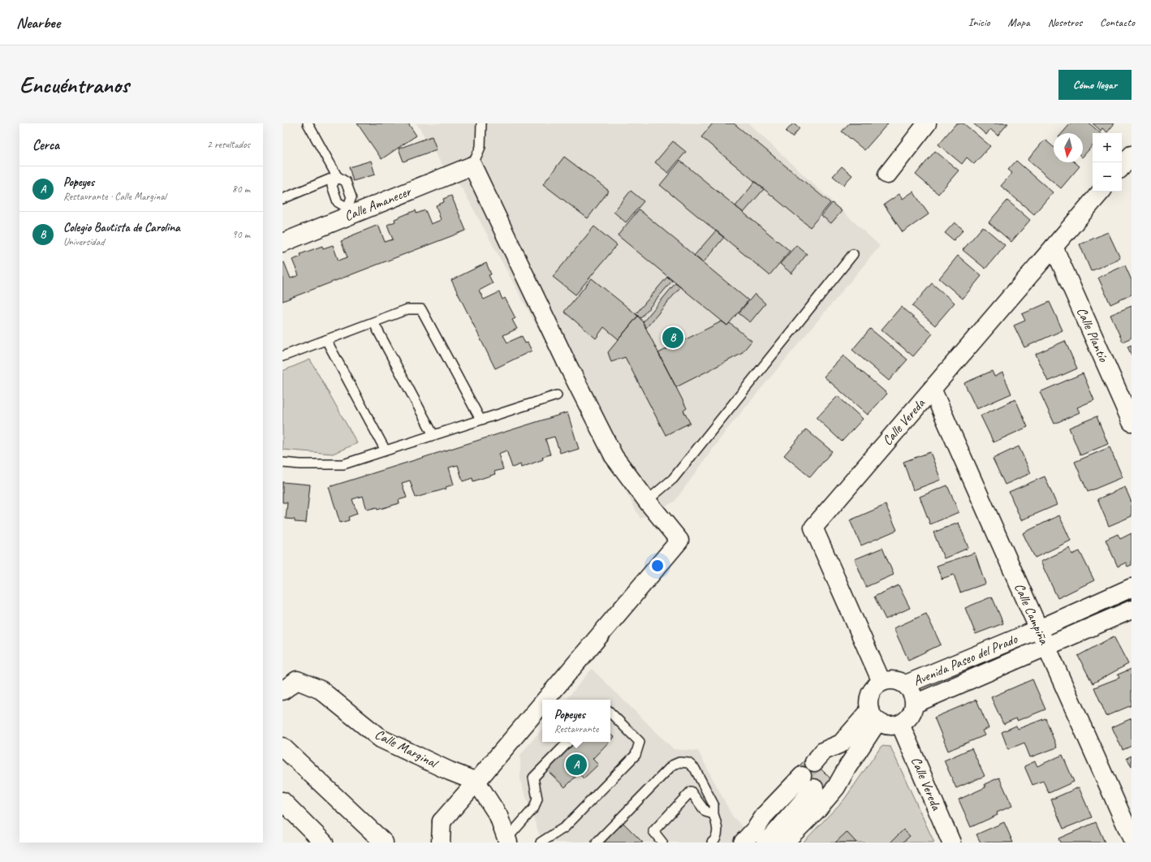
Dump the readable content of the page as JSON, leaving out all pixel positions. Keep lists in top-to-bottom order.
{
  "streets": {
    "street": [
      "Calle Amanecer",
      "Calle Plantío",
      "Calle Vereda",
      "Calle Campiña",
      "Avenida Paseo del Prado",
      "Calle Marginal"
    ]
  },
  "crossings": [
    ["Calle Plantío", "Calle Vereda"],
    ["Calle Vereda", "Calle Campiña"],
    ["Calle Vereda", "Avenida Paseo del Prado"],
    ["Calle Campiña", "Avenida Paseo del Prado"]
  ],
  "north": "bottom",
  "page": {
    "header": "Nearbee",
    "nav": [
      "Inicio",
      "Mapa",
      "Nosotros",
      "Contacto"
    ],
    "buttons": "Cómo llegar",
    "title": "Encuéntranos",
    "heading": ["Cerca", "2 resultados"],
    "map_buttons": ["+", "−"],
    "list": [
      {
        "mark": "A",
        "name": "Popeyes",
        "note": "Restaurante · Calle Marginal",
        "value": "80 m"
      },
      {
        "mark": "B",
        "name": "Colegio Bautista de Carolina",
        "note": "Universidad",
        "value": "90 m"
      }
    ],
    "pins": ["B", "A"],
    "popup": ["Popeyes", "Restaurante"]
  }
}
